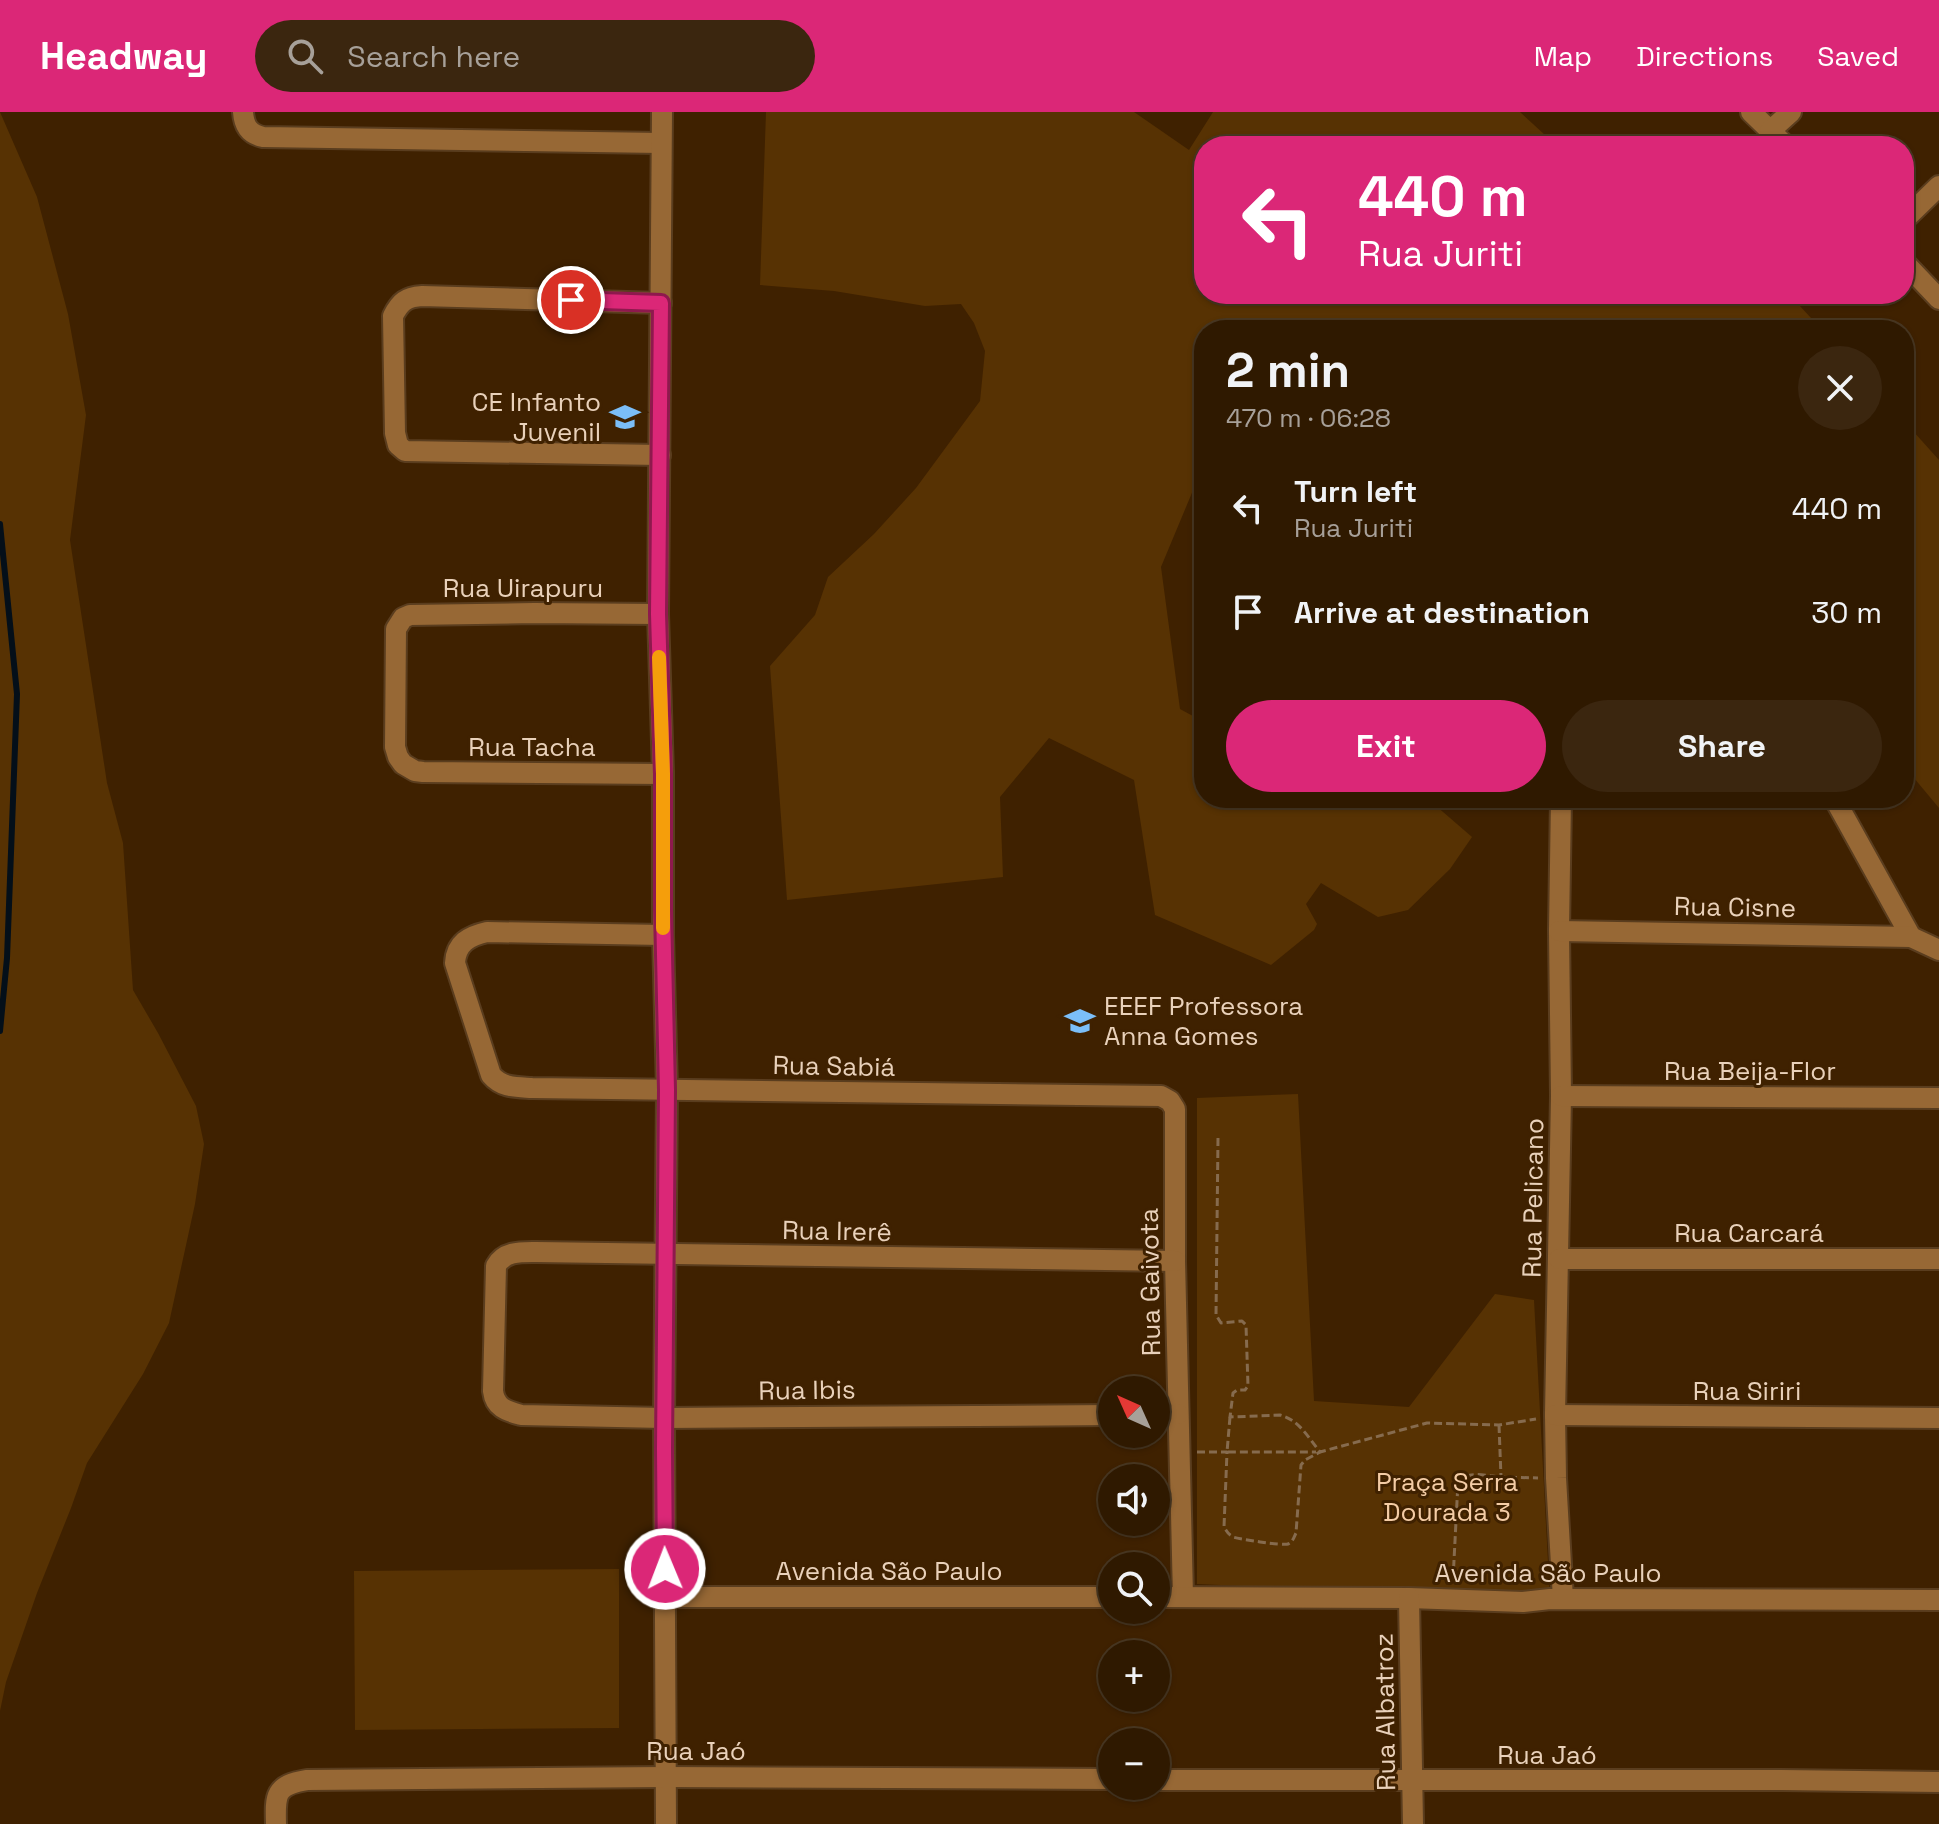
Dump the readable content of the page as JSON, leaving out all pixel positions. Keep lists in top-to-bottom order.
{
  "streets": {
    "street": [
      "Rua Uirapuru",
      "Rua Tacha",
      "Rua Cisne",
      "Rua Sabiá",
      "Rua Beija-Flor",
      "Rua Pelicano",
      "Rua Irerê",
      "Rua Carcará",
      "Rua Gaivota",
      "Rua Ibis",
      "Rua Siriri",
      "Avenida São Paulo",
      "Rua Albatroz",
      "Rua Jaó"
    ]
  },
  "crossings": [
    ["Rua Uirapuru", "Rua Tacha"],
    ["Rua Cisne", "Rua Pelicano"],
    ["Rua Sabiá", "Rua Gaivota"],
    ["Rua Beija-Flor", "Rua Pelicano"],
    ["Rua Pelicano", "Rua Carcará"],
    ["Rua Pelicano", "Rua Siriri"],
    ["Rua Pelicano", "Avenida São Paulo"],
    ["Rua Irerê", "Rua Gaivota"],
    ["Rua Irerê", "Rua Ibis"],
    ["Rua Gaivota", "Avenida São Paulo"],
    ["Avenida São Paulo", "Rua Albatroz"],
    ["Rua Albatroz", "Rua Jaó"]
  ],
  "parks": ["Praça Serra Dourada 3"],
  "places": {
    "school or university": ["CE Infanto Juvenil", "EEEF Professora Anna Gomes"]
  },
  "north": "top left",
  "page": {
    "header": "Headway",
    "search": "Search here",
    "nav": ["Map", "Directions", "Saved"],
    "turn": ["440 m", "Rua Juriti"],
    "heading": ["2 min", "470 m · 06:28"],
    "list": [
      {
        "name": "Turn left",
        "note": "Rua Juriti",
        "value": "440 m"
      },
      {
        "name": "Arrive at destination",
        "value": "30 m"
      }
    ],
    "buttons": ["Exit", "Share"],
    "map_buttons": ["+", "−"]
  }
}
